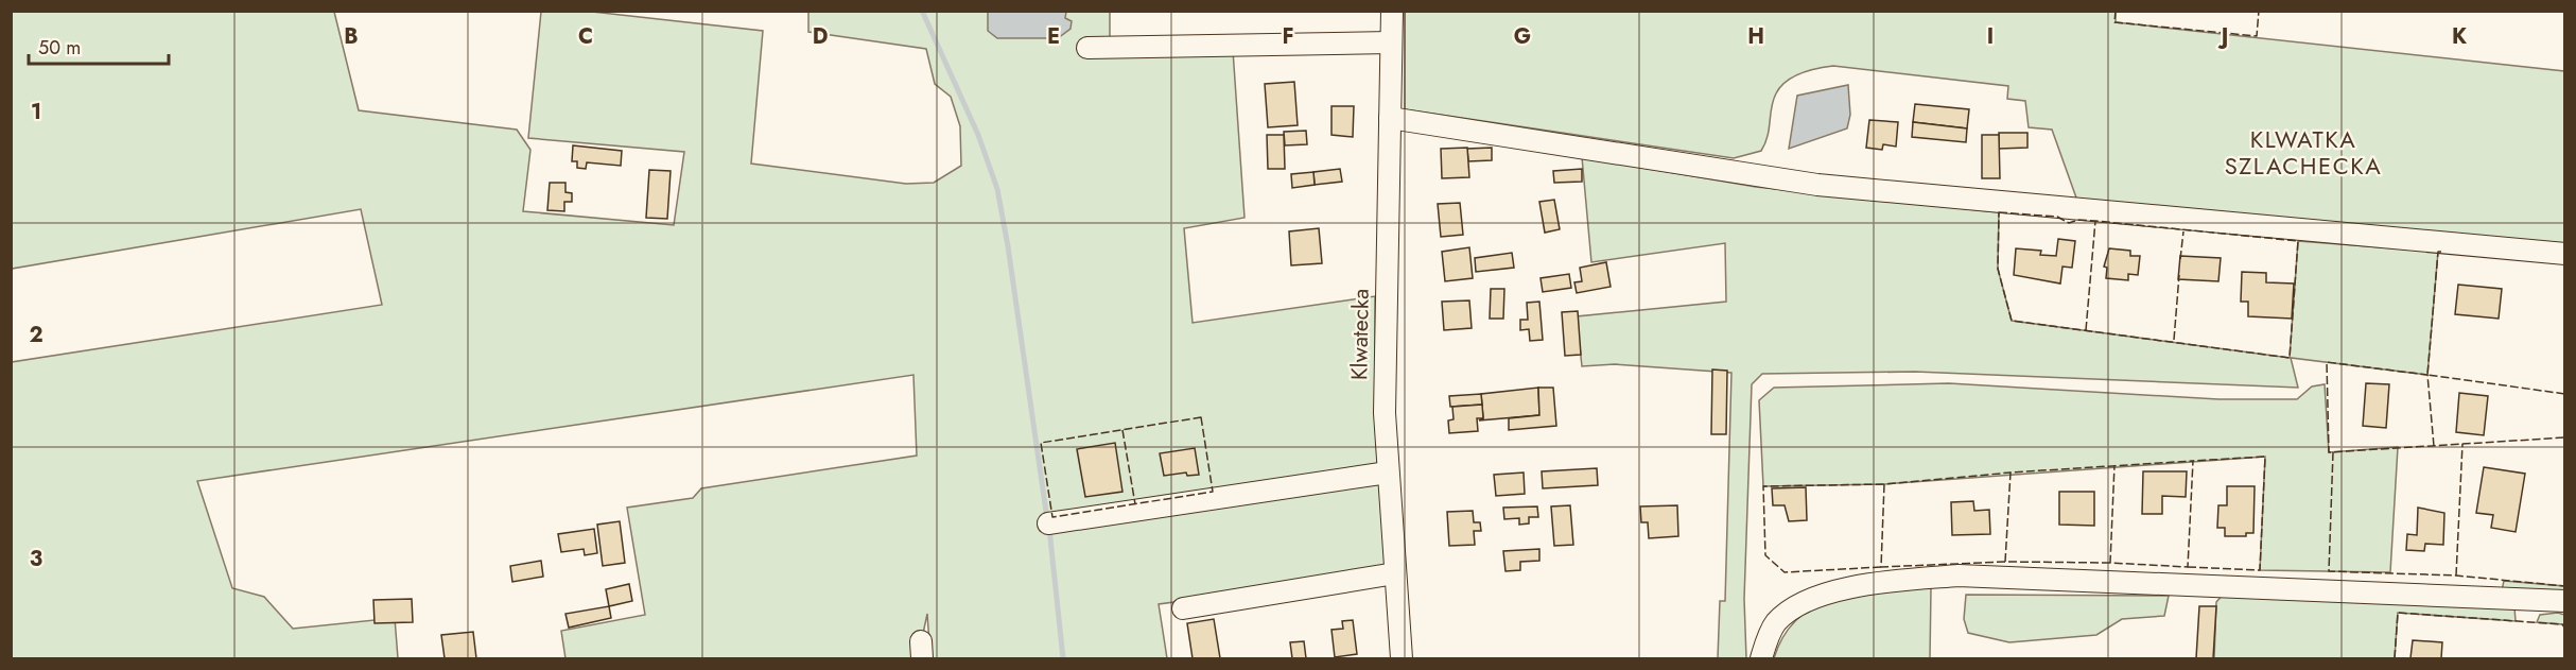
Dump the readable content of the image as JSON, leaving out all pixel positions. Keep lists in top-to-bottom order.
{
  "streets": {
    "street": ["Klwatecka"]
  },
  "districts": ["KLWATKA SZLACHECKA"],
  "scale_bar": "50 m",
  "grid": {
    "columns": [
      "B",
      "C",
      "D",
      "E",
      "F",
      "G",
      "H",
      "I",
      "J",
      "K"
    ],
    "rows": ["1", "2", "3"]
  }
}
